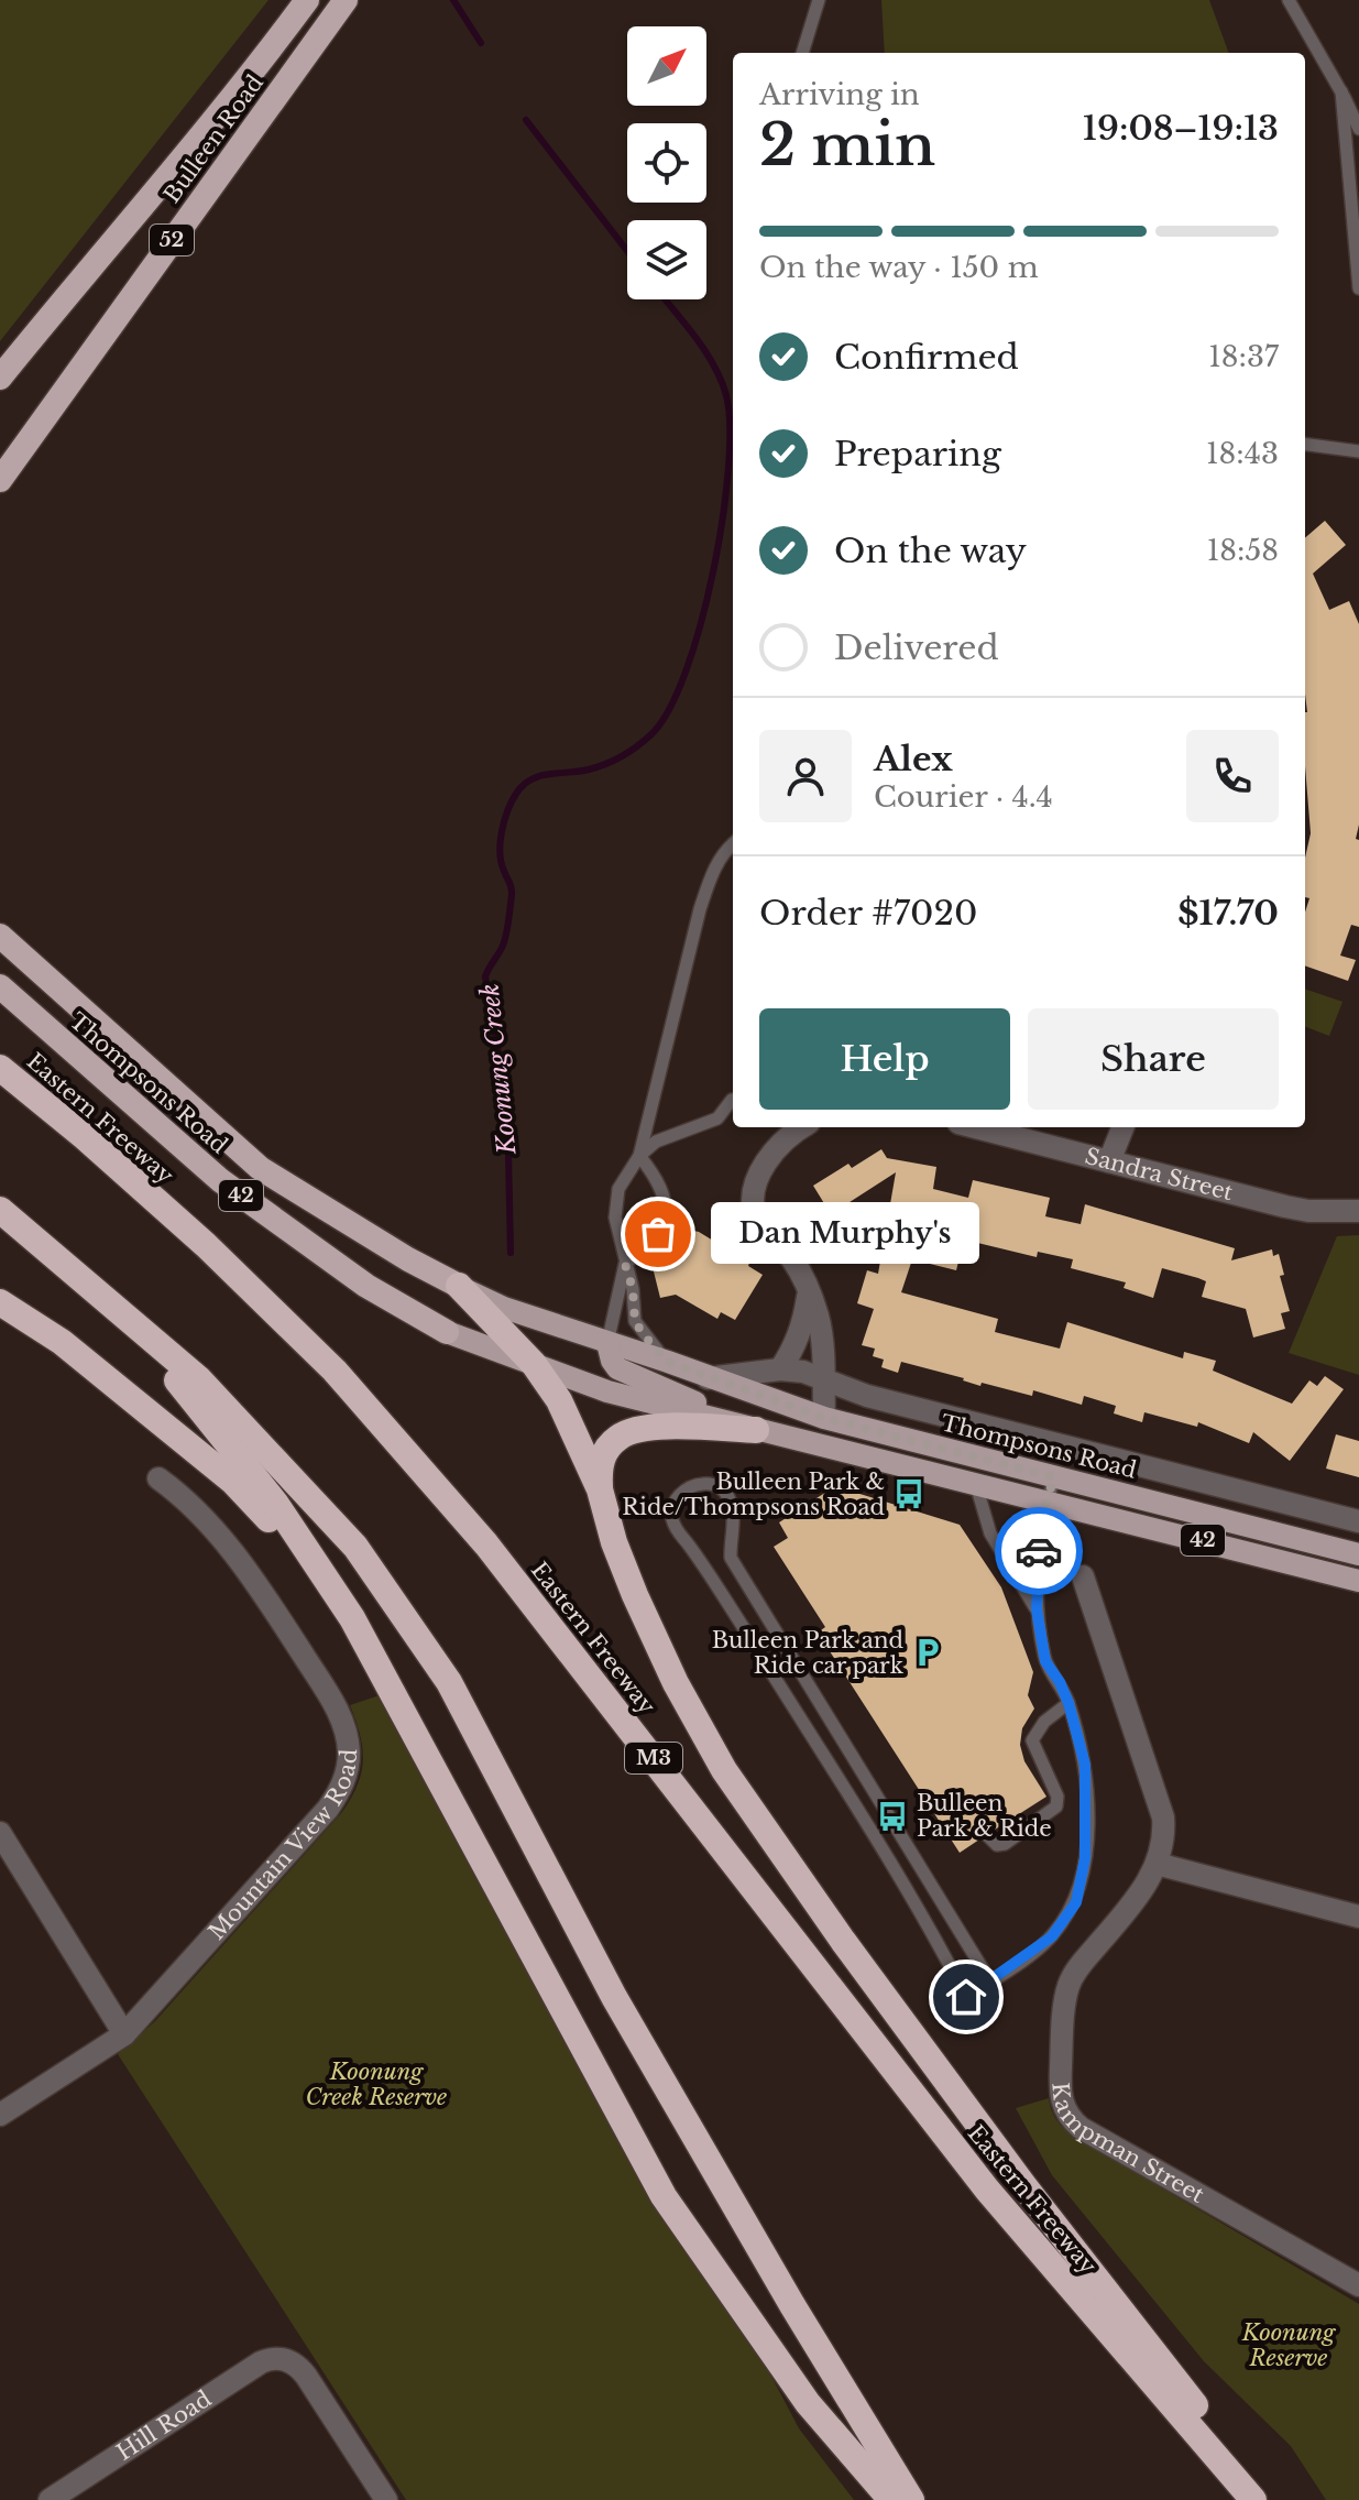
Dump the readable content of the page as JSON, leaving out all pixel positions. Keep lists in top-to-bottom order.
{
  "streets": {
    "highway": [
      "Bulleen Road",
      "52",
      "Thompsons Road",
      "Eastern Freeway",
      "42",
      "M3"
    ],
    "street": [
      "Sandra Street",
      "Mountain View Road",
      "Kampman Street",
      "Hill Road"
    ]
  },
  "water": ["Koonung Creek"],
  "parks": ["Koonung Creek Reserve", "Koonung Reserve"],
  "places": {
    "other": ["Dan Murphy's"],
    "bus stop": ["Bulleen Park & Ride/Thompsons Road", "Bulleen Park & Ride"],
    "parking": ["Bulleen Park and Ride car park"]
  },
  "north": "top right",
  "page": {
    "heading": ["2 min", "Arriving in", "19:08–19:13"],
    "panel": [
      "Alex",
      "Courier · 4.4",
      "Order #7020",
      "$17.70"
    ],
    "bar": "On the way · 150 m",
    "list": [
      ["Confirmed", "18:37"],
      ["Preparing", "18:43"],
      ["On the way", "18:58"],
      "Delivered"
    ],
    "buttons": ["Help", "Share"],
    "bubble": "Dan Murphy's"
  }
}
